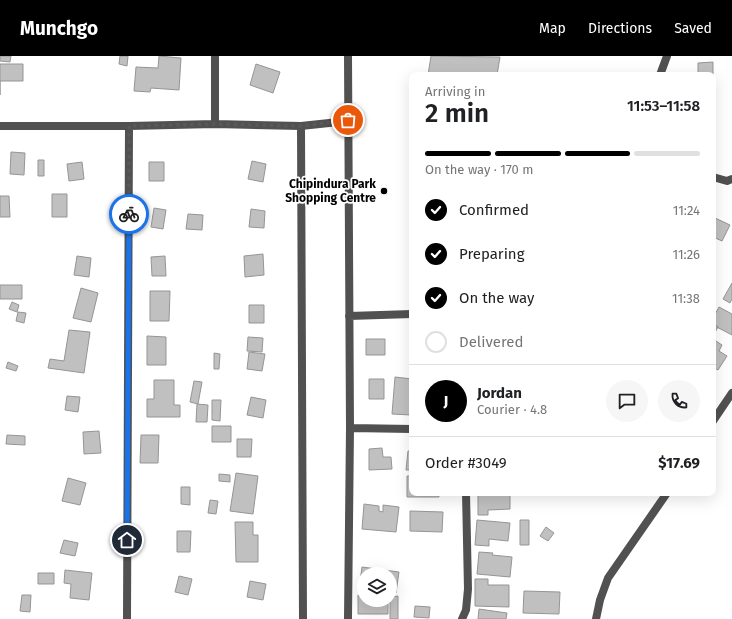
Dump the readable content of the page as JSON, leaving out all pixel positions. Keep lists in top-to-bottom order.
{
  "places": ["Chipindura Park Shopping Centre"],
  "page": {
    "header": "Munchgo",
    "nav": ["Map", "Directions", "Saved"],
    "heading": ["2 min", "Arriving in", "11:53–11:58"],
    "panel": [
      "Jordan",
      "Courier · 4.8",
      "Order #3049",
      "$17.69"
    ],
    "bar": "On the way · 170 m",
    "list": [
      ["Confirmed", "11:24"],
      ["Preparing", "11:26"],
      ["On the way", "11:38"],
      "Delivered"
    ],
    "round": "J"
  }
}
